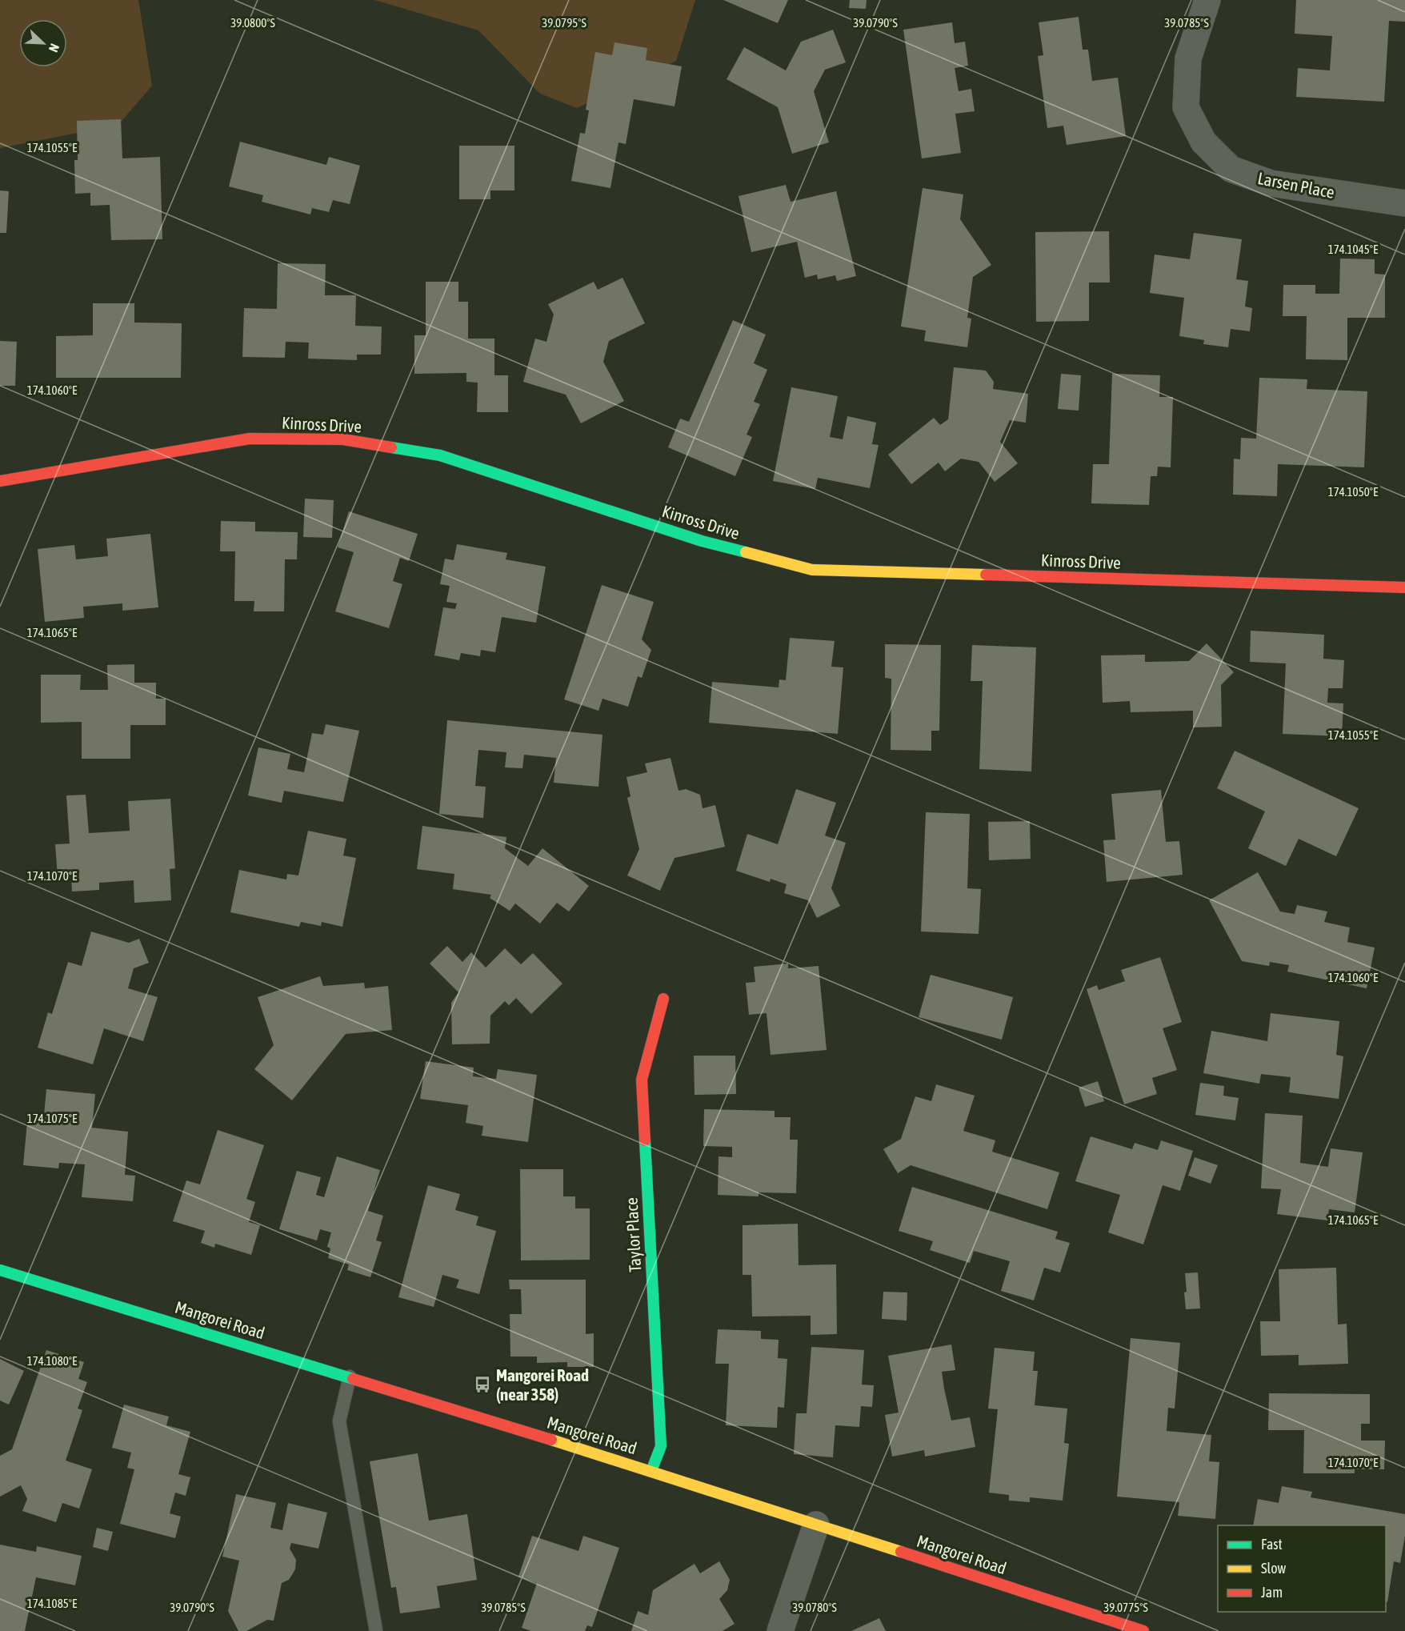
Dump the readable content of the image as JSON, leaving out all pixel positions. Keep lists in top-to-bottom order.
{
  "streets": {
    "street": [
      "Larsen Place",
      "Kinross Drive",
      "Taylor Place",
      "Mangorei Road"
    ]
  },
  "crossings": [
    ["Taylor Place", "Mangorei Road"]
  ],
  "places": {
    "bus stop": ["Mangorei Road (near 358)"]
  },
  "legend": ["Fast", "Slow", "Jam"],
  "north": "bottom right",
  "coordinates": [
    "39.0800°S",
    "39.0795°S",
    "39.0790°S",
    "39.0785°S",
    "174.1055°E",
    "174.1045°E",
    "174.1060°E",
    "174.1050°E",
    "174.1065°E",
    "174.1070°E",
    "174.1075°E",
    "174.1080°E",
    "174.1085°E",
    "39.0780°S",
    "39.0775°S"
  ]
}
